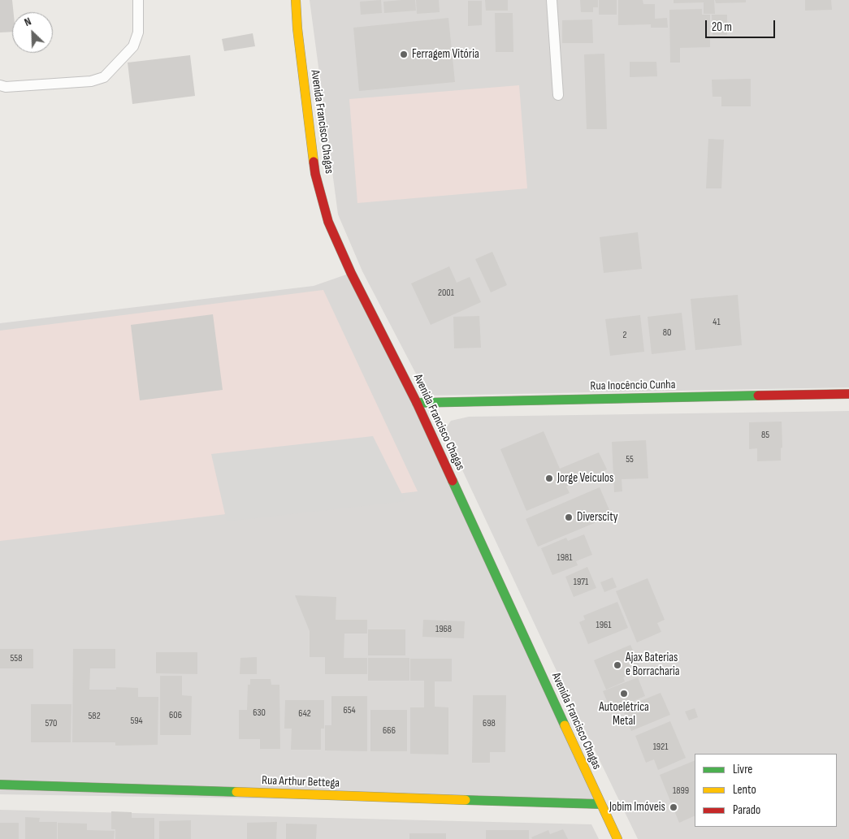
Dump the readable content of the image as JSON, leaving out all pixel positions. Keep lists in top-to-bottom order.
{
  "streets": {
    "street": ["Avenida Francisco Chagas", "Rua Inocêncio Cunha", "Rua Arthur Bettega"]
  },
  "crossings": [
    ["Avenida Francisco Chagas", "Rua Inocêncio Cunha"],
    ["Avenida Francisco Chagas", "Rua Arthur Bettega"]
  ],
  "places": [
    "Ferragem Vitória",
    "Jorge Veículos",
    "Diverscity",
    "Ajax Baterias e Borracharia",
    "Autoelétrica Metal",
    "Jobim Imóveis"
  ],
  "house_numbers": [
    "2001",
    "41",
    "80",
    "2",
    "85",
    "55",
    "1981",
    "1971",
    "1961",
    "1968",
    "558",
    "654",
    "630",
    "642",
    "606",
    "582",
    "594",
    "570",
    "698",
    "666",
    "1921",
    "1899"
  ],
  "legend": ["Livre", "Lento", "Parado"],
  "scale_bar": "20 m",
  "north": "top left"
}
